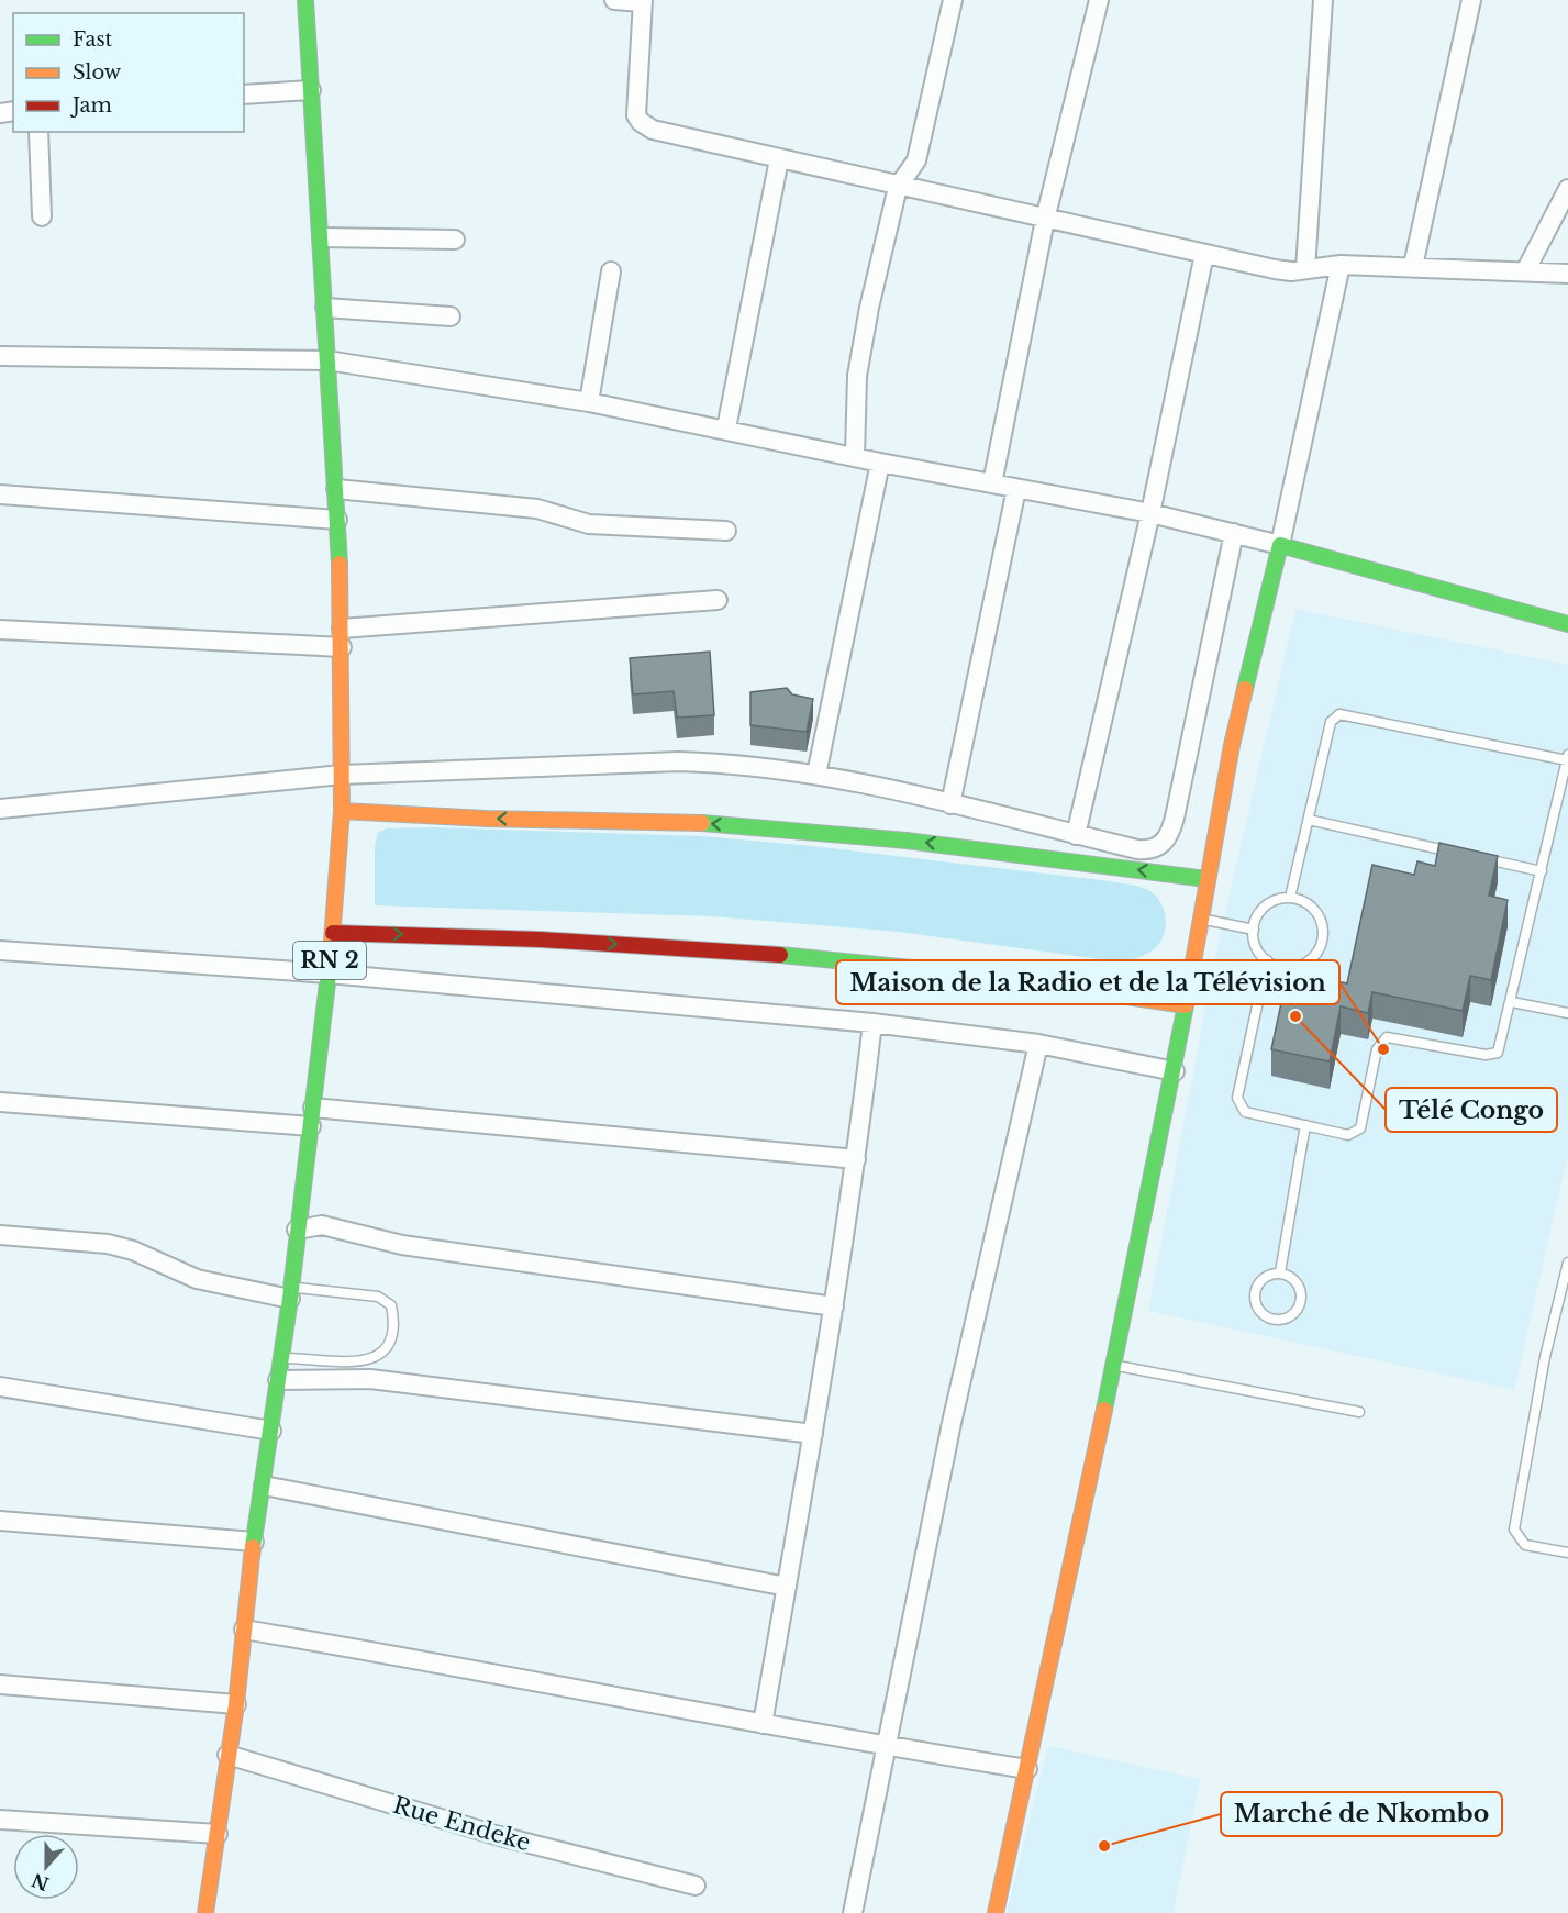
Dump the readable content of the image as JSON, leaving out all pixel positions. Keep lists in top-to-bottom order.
{
  "streets": {
    "main road": ["RN 2"],
    "street": ["Rue Endeke"]
  },
  "crossings": [
    ["RN 2", "Rue Endeke"]
  ],
  "places": ["Télé Congo", "Maison de la Radio et de la Télévision", "Marché de Nkombo"],
  "legend": ["Fast", "Slow", "Jam"],
  "north": "bottom"
}
